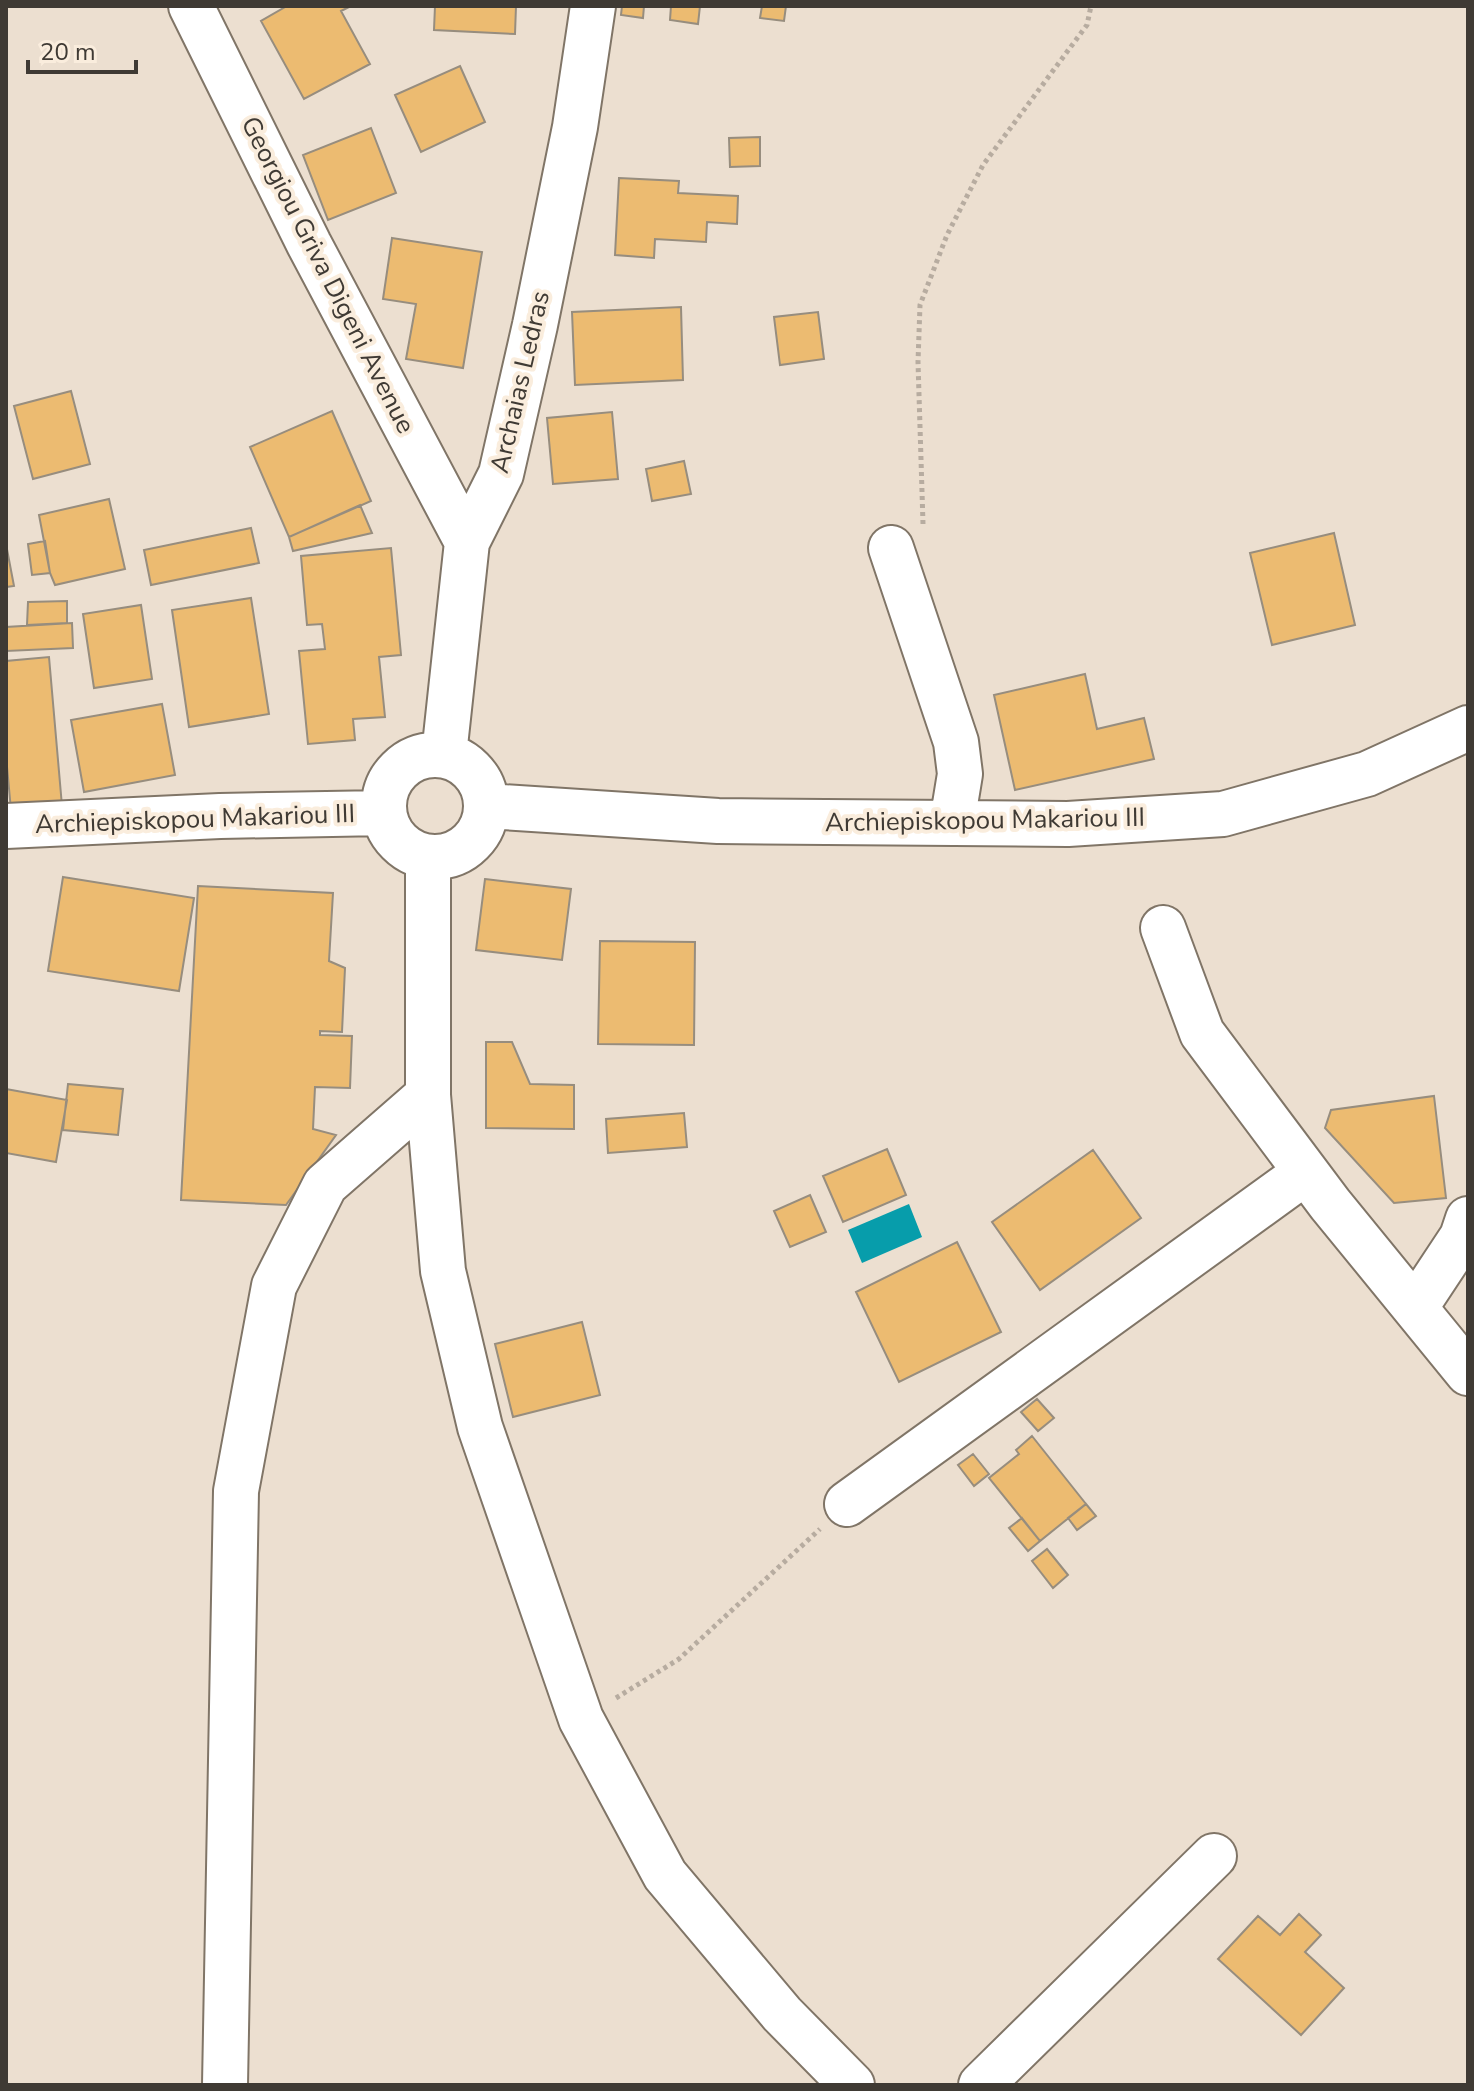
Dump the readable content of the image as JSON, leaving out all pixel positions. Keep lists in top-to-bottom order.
{
  "streets": {
    "street": ["Georgiou Griva Digeni Avenue", "Archaias Ledras", "Archiepiskopou Makariou III"]
  },
  "crossings": [
    ["Georgiou Griva Digeni Avenue", "Archaias Ledras"],
    ["Archaias Ledras", "Archiepiskopou Makariou III"]
  ],
  "scale_bar": "20 m"
}
